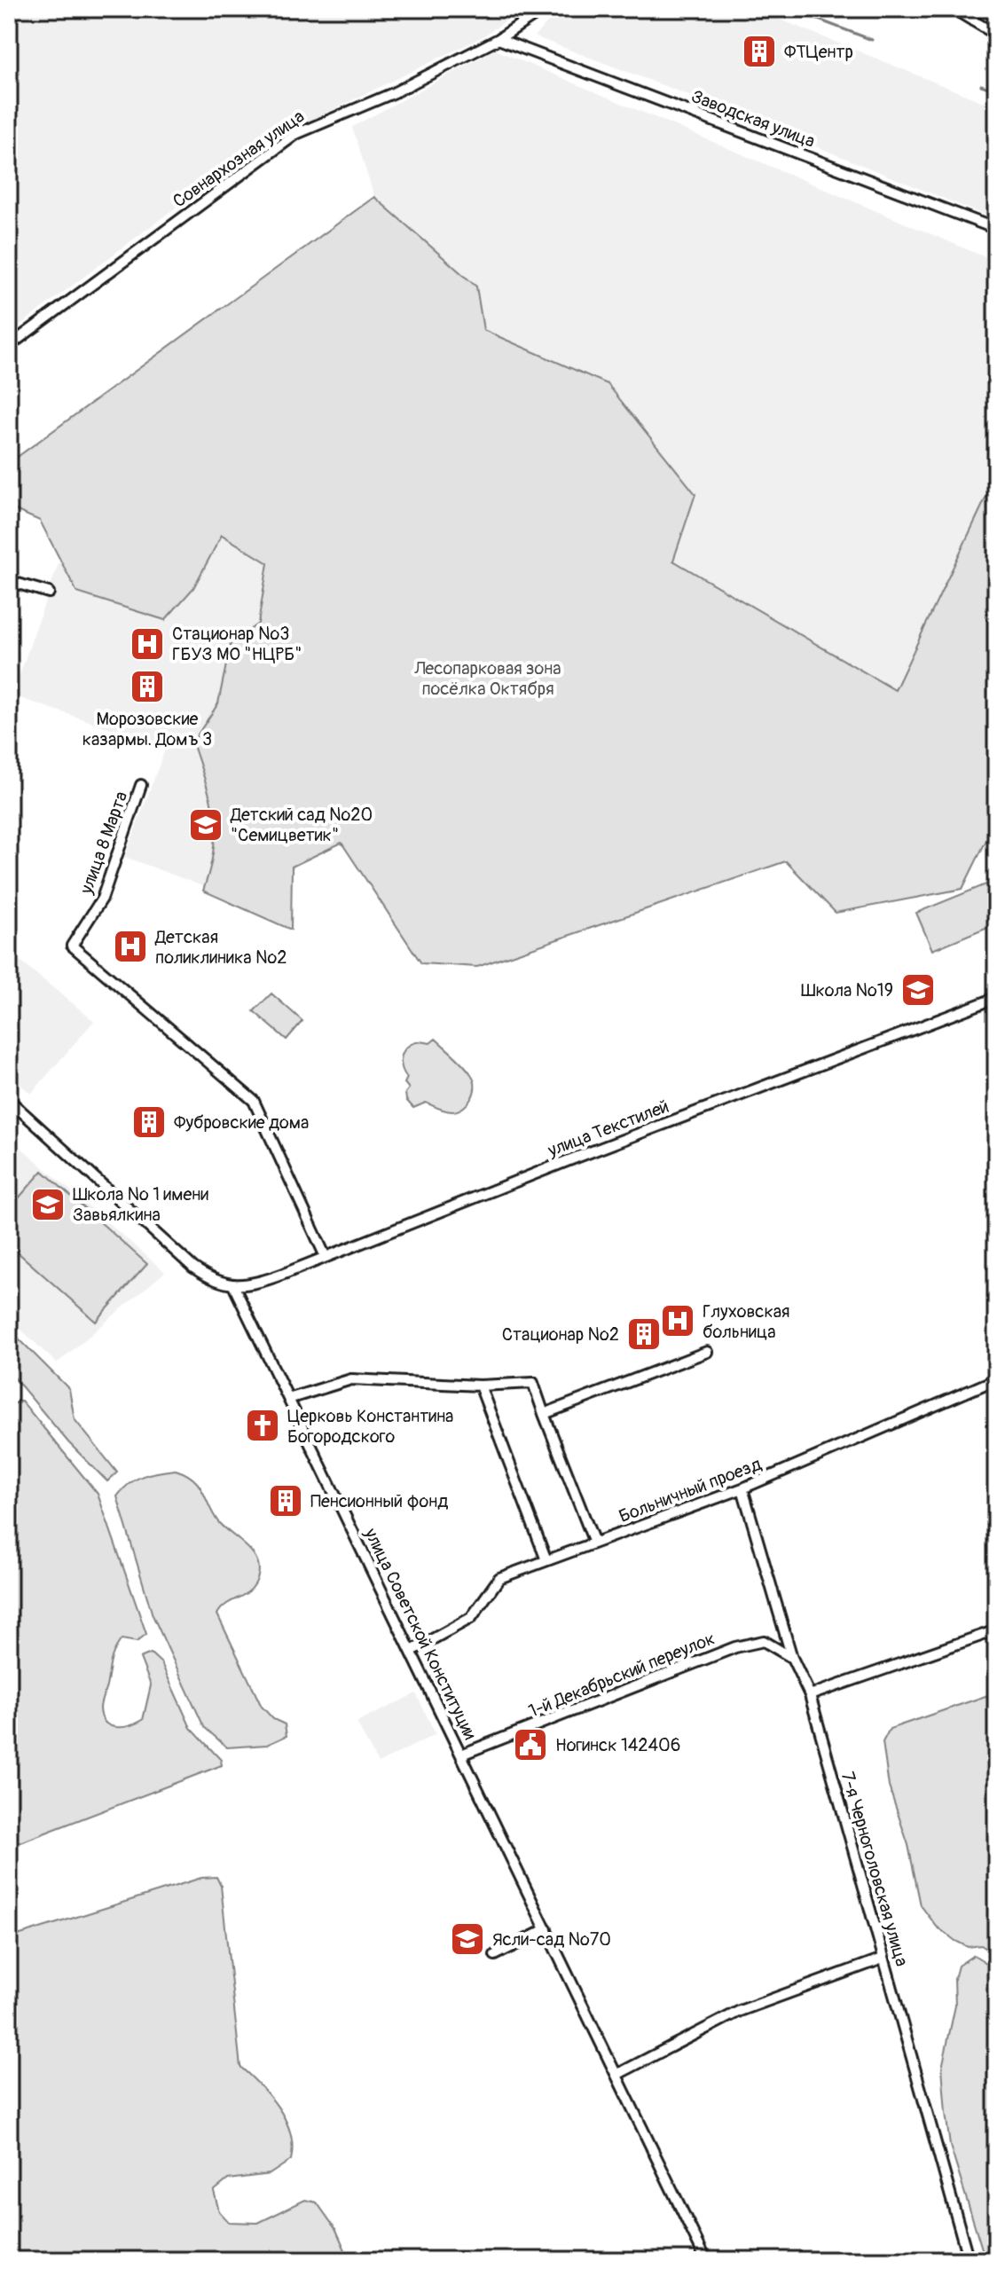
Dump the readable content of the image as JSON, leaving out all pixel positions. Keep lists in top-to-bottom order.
{
  "streets": {
    "street": [
      "Заводская улица",
      "Совнархозная улица",
      "улица 8 Марта",
      "улица Текстилей",
      "Больничный проезд",
      "улица Советской Конституции",
      "1-й Декабрьский переулок",
      "7-я Черноголовская улица"
    ]
  },
  "crossings": [
    ["Заводская улица", "Совнархозная улица"],
    ["улица 8 Марта", "улица Текстилей"],
    ["улица Текстилей", "улица Советской Конституции"],
    ["Больничный проезд", "улица Советской Конституции"],
    ["Больничный проезд", "7-я Черноголовская улица"],
    ["улица Советской Конституции", "1-й Декабрьский переулок"],
    ["1-й Декабрьский переулок", "7-я Черноголовская улица"]
  ],
  "parks": ["Лесопарковая зона посёлка Октября"],
  "places": {
    "building": [
      "ФТЦентр",
      "Морозовские казармы. Домъ 3",
      "Фубровские дома",
      "Стационар №2",
      "Пенсионный фонд"
    ],
    "hospital": ["Стационар №3 ГБУЗ МО \"НЦРБ\"", "Детская поликлиника №2", "Глуховская больница"],
    "school or university": [
      "Детский сад №20 \"Семицветик\"",
      "Школа №19",
      "Школа № 1 имени Завьялкина",
      "Ясли-сад №70"
    ],
    "church": ["Церковь Константина Богородского"],
    "public building": ["Ногинск 142406"]
  }
}
